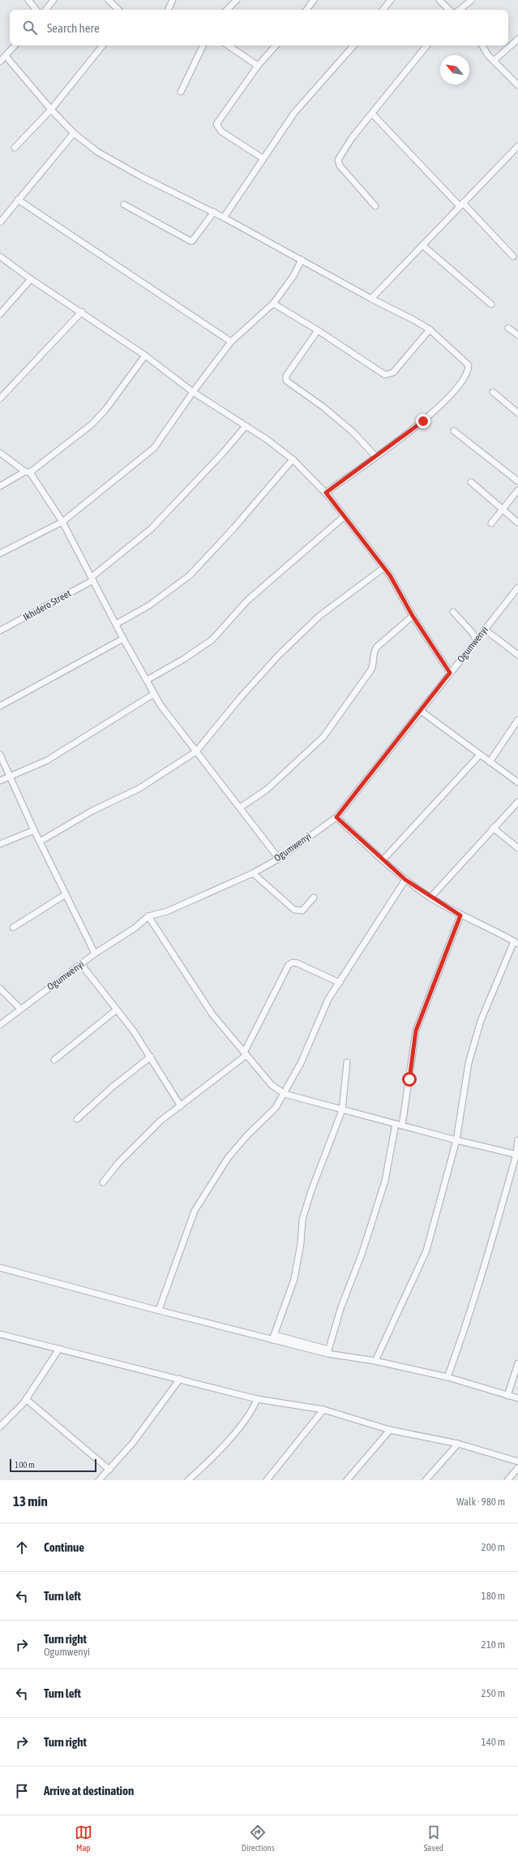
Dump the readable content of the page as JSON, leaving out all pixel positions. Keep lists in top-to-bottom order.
{
  "streets": {
    "street": ["Ikhidero Street", "Ogumwenyi"]
  },
  "scale_bar": "100 m",
  "north": "top left",
  "page": {
    "search": "Search here",
    "scale": "100 m",
    "heading": ["13 min", "Walk · 980 m"],
    "list": [
      ["Continue", "200 m"],
      ["Turn left", "180 m"],
      ["Turn right", "Ogumwenyi", "210 m"],
      ["Turn left", "250 m"],
      ["Turn right", "140 m"],
      "Arrive at destination"
    ],
    "nav": ["Map", "Directions", "Saved"]
  }
}
